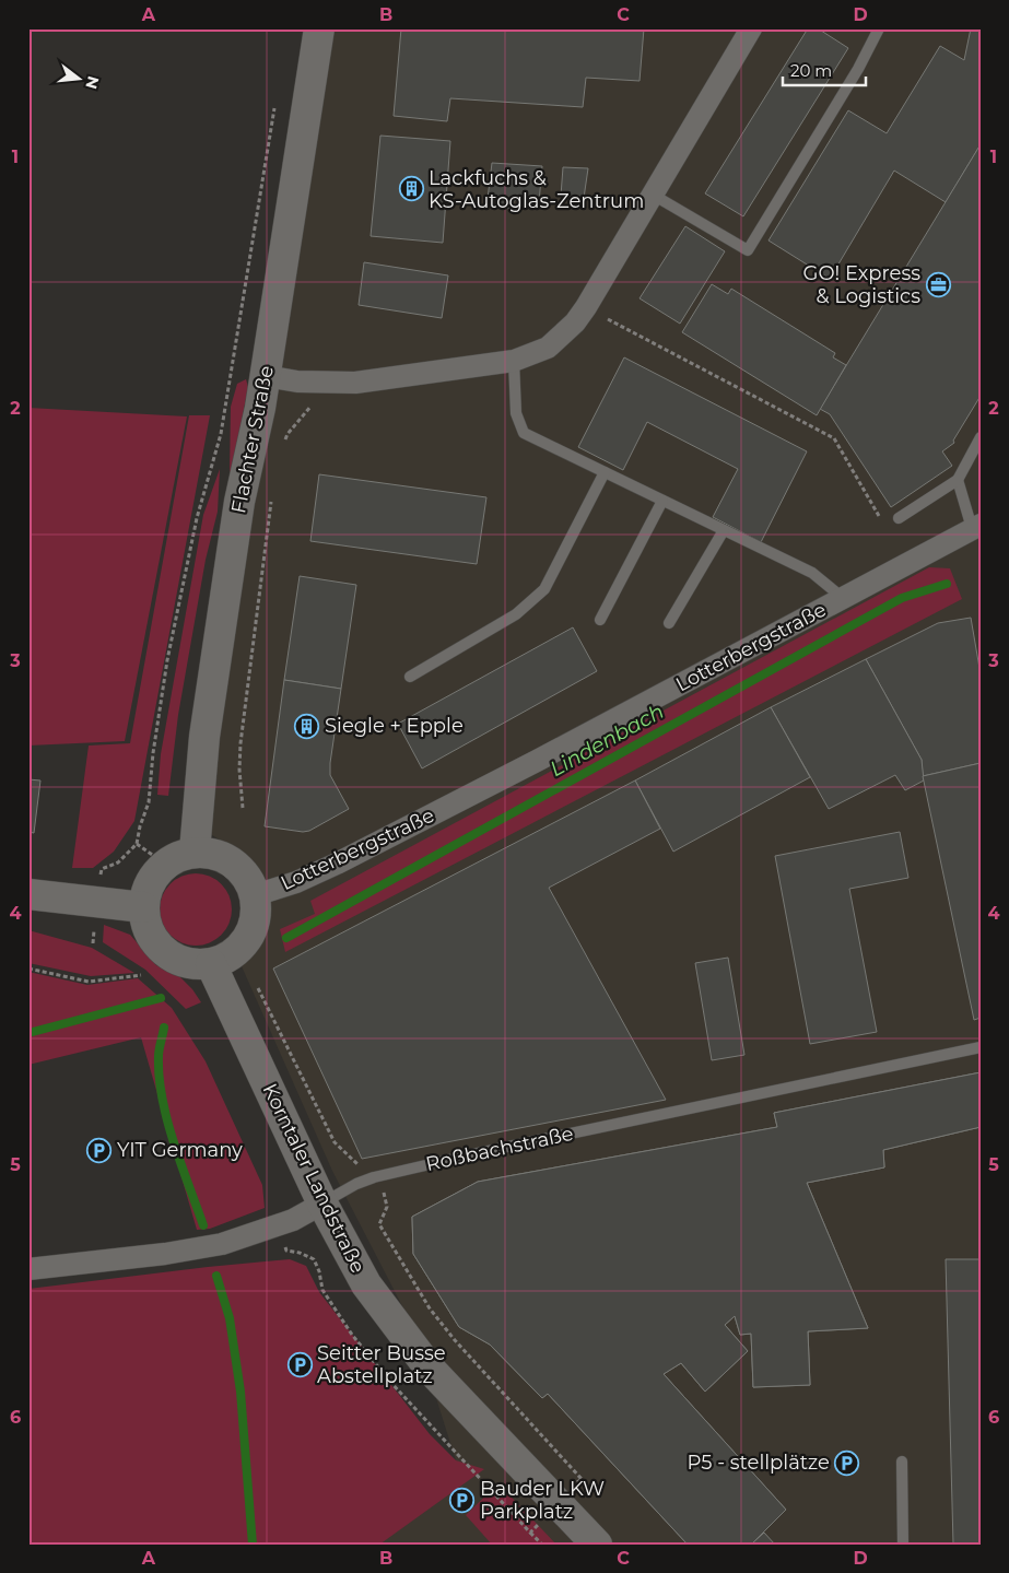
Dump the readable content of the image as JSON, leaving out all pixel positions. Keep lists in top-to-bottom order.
{
  "streets": {
    "main road": ["Flachter Straße", "Korntaler Landstraße"],
    "street": ["Lotterbergstraße", "Roßbachstraße"]
  },
  "crossings": [
    ["Flachter Straße", "Lotterbergstraße"],
    ["Flachter Straße", "Korntaler Landstraße"],
    ["Lotterbergstraße", "Korntaler Landstraße"],
    ["Roßbachstraße", "Korntaler Landstraße"]
  ],
  "water": ["Lindenbach"],
  "places": {
    "building": ["Lackfuchs & KS-Autoglas-Zentrum", "Siegle + Epple"],
    "office": ["GO! Express & Logistics"],
    "parking": [
      "YIT Germany",
      "Seitter Busse Abstellplatz",
      "P5 - stellplätze",
      "Bauder LKW Parkplatz"
    ]
  },
  "scale_bar": "20 m",
  "north": "right",
  "grid": {
    "columns": [
      "A",
      "B",
      "C",
      "D"
    ],
    "rows": [
      "1",
      "2",
      "3",
      "4",
      "5",
      "6"
    ]
  }
}
